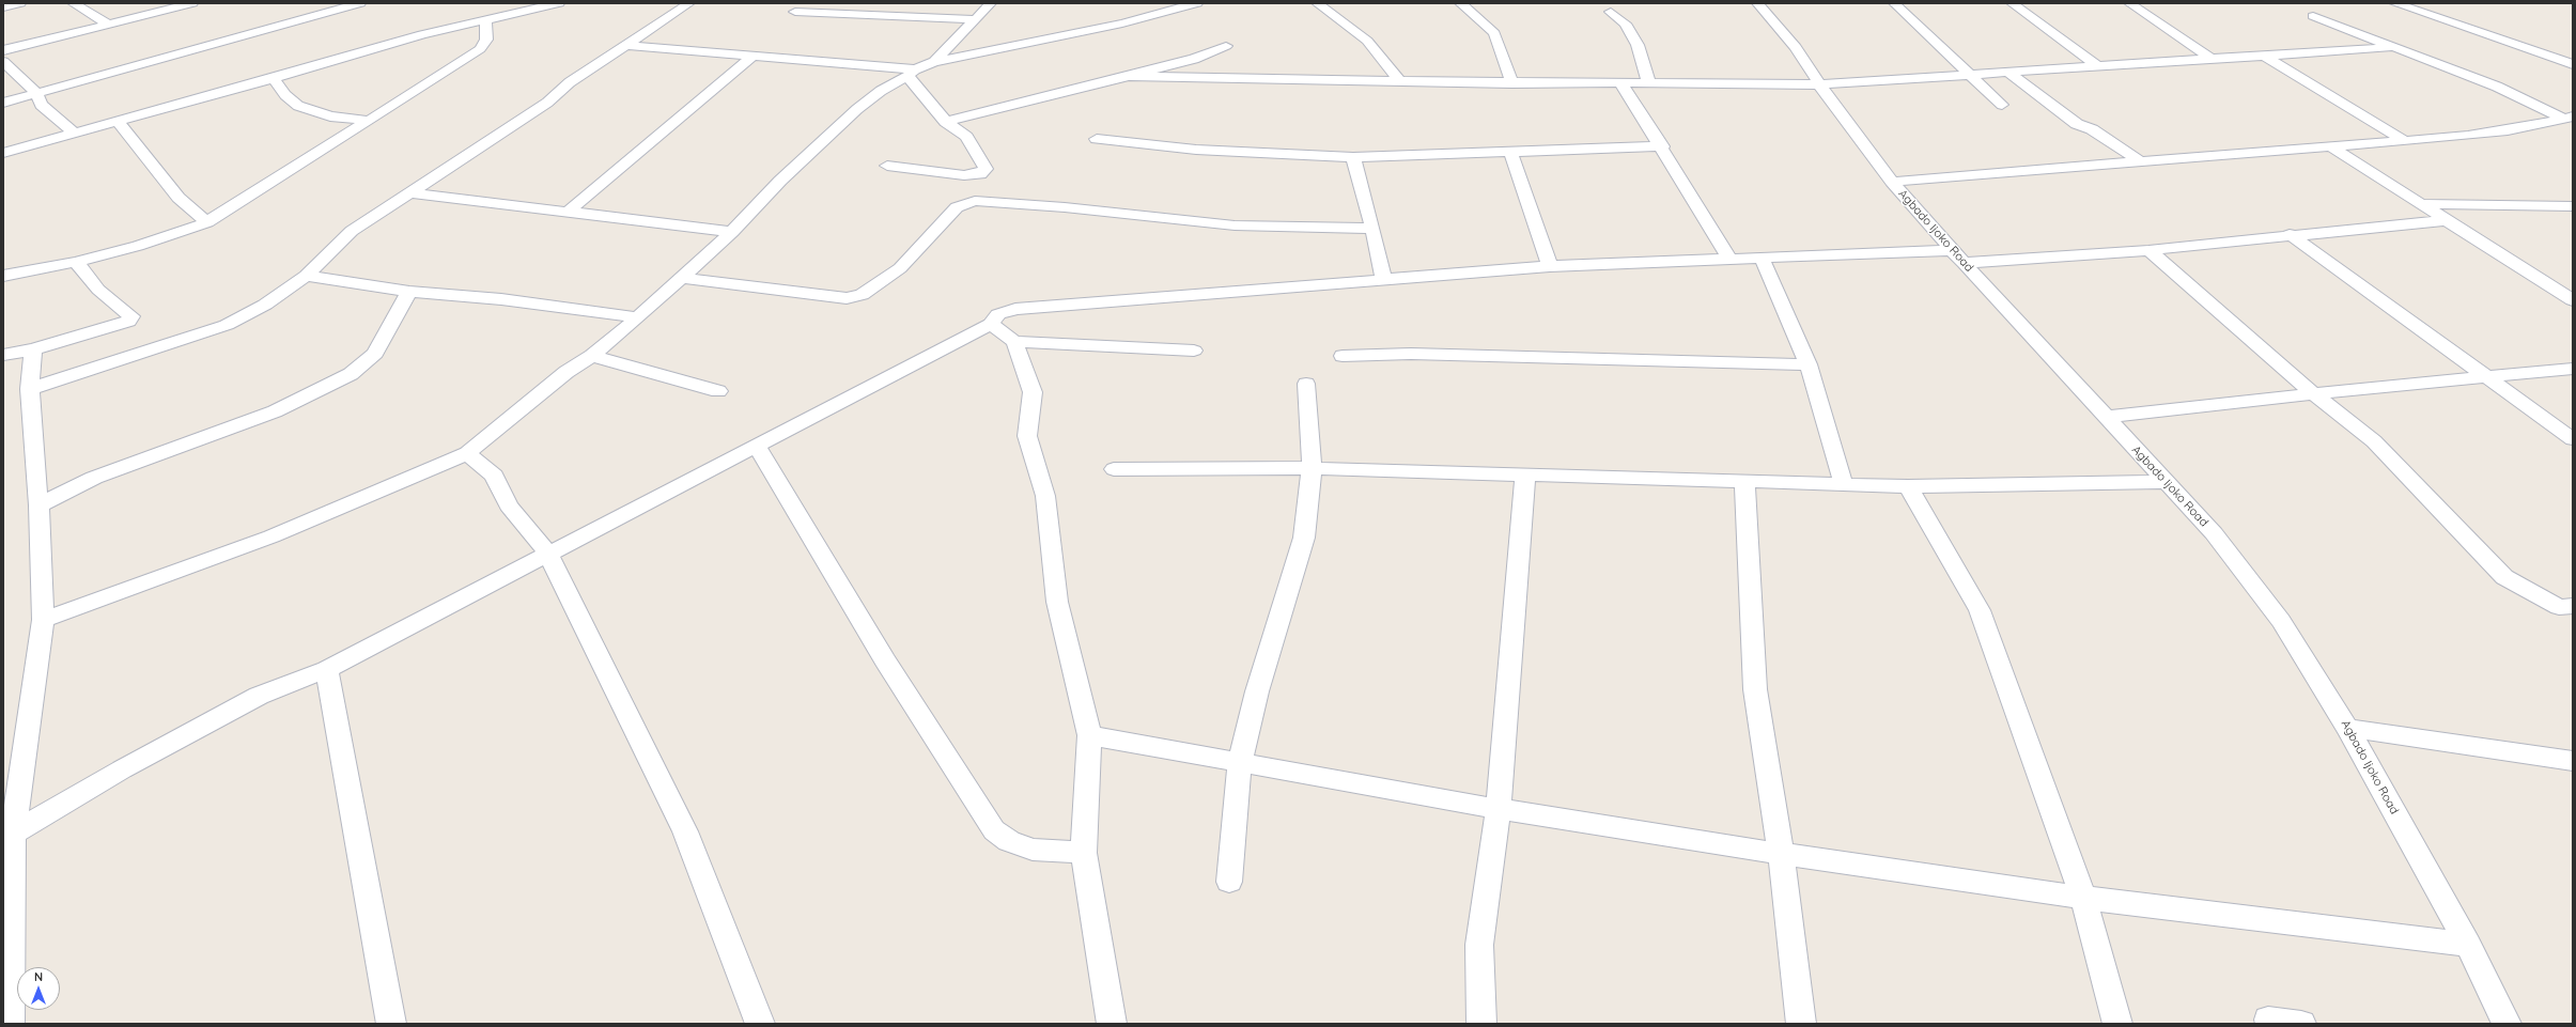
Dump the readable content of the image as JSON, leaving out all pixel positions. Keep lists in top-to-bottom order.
{
  "streets": {
    "street": ["Agbado Ijoko Road"]
  },
  "north": "top"
}
